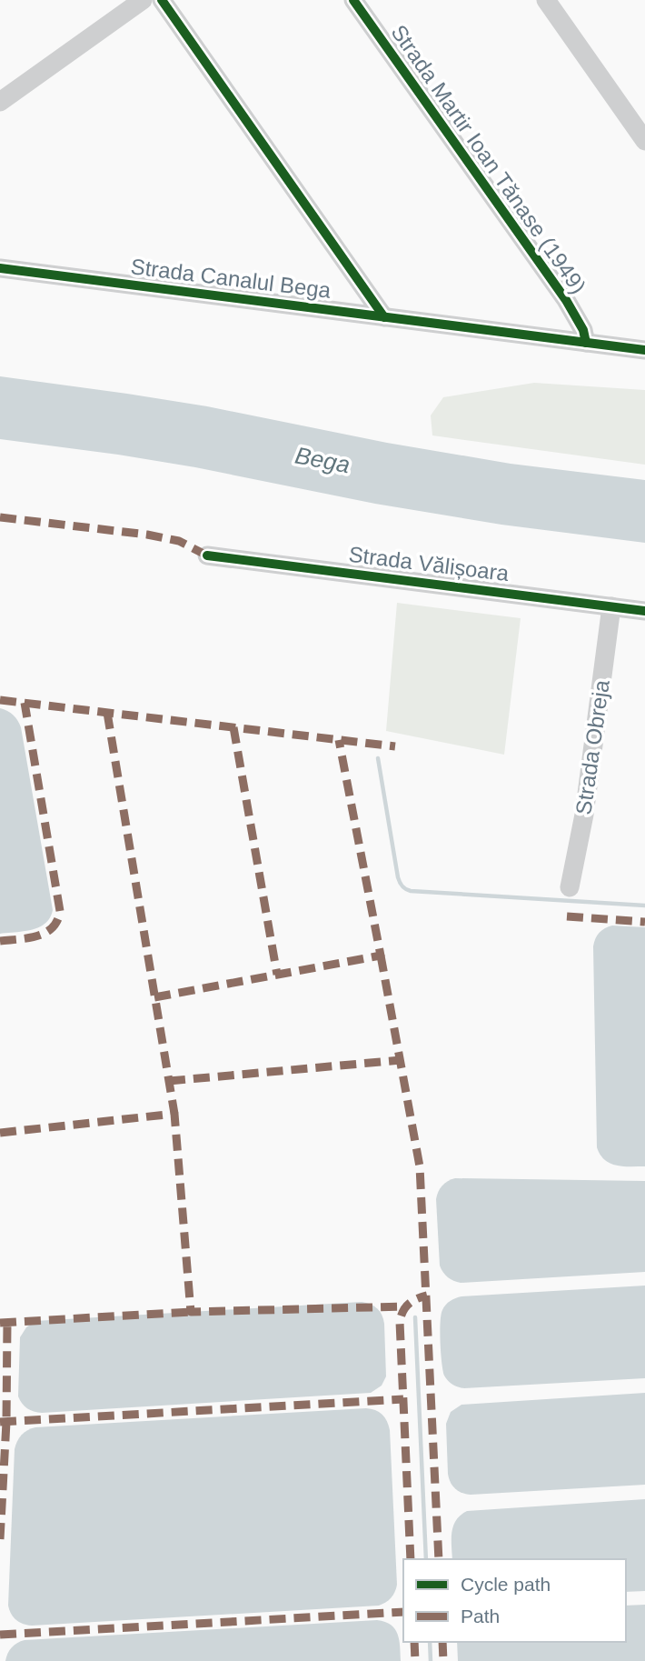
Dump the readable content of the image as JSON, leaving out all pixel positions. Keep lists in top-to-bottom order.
{
  "streets": {
    "street": [
      "Strada Martir Ioan Tănase (1949)",
      "Strada Canalul Bega",
      "Strada Vălișoara",
      "Strada Obreja"
    ]
  },
  "crossings": [
    ["Strada Martir Ioan Tănase (1949)", "Strada Canalul Bega"],
    ["Strada Vălișoara", "Strada Obreja"]
  ],
  "water": ["Bega"],
  "legend": ["Cycle path", "Path"]
}
